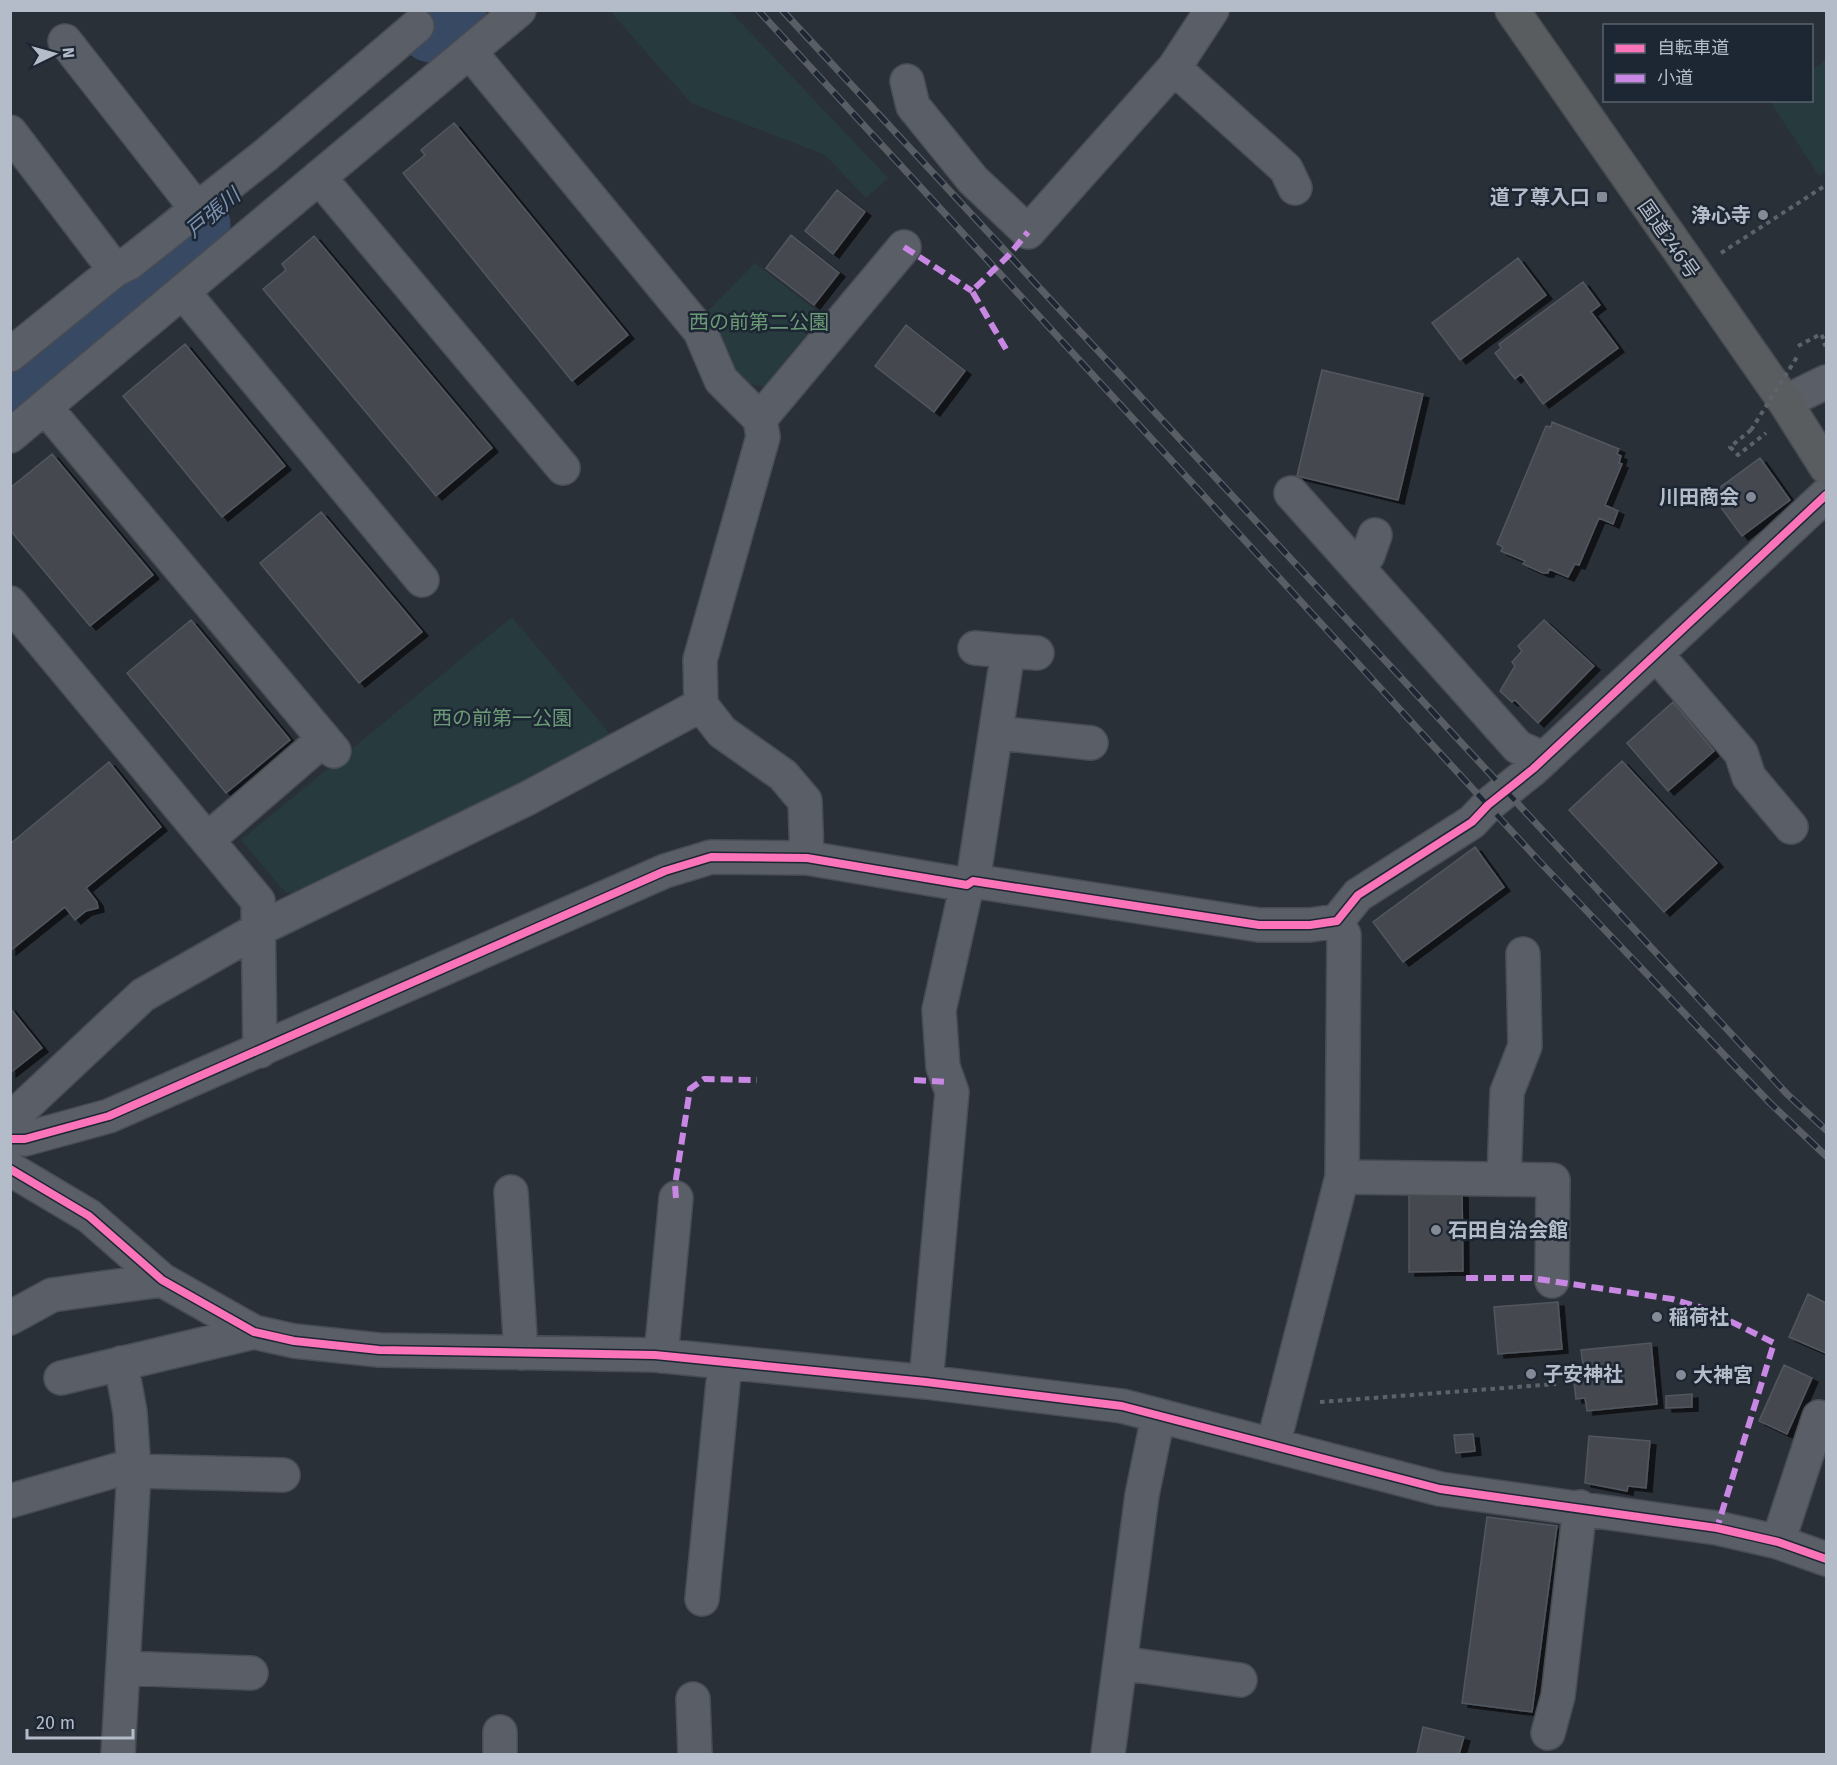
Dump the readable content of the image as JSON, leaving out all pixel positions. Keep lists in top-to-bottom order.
{
  "streets": {
    "highway": ["国道246号"]
  },
  "water": ["戸張川"],
  "parks": ["西の前第二公園", "西の前第一公園"],
  "places": {
    "transit": ["道了尊入口"],
    "other": [
      "浄心寺",
      "川田商会",
      "石田自治会館",
      "稲荷社",
      "子安神社",
      "大神宮"
    ]
  },
  "legend": ["自転車道", "小道"],
  "scale_bar": "20 m",
  "north": "right"
}
